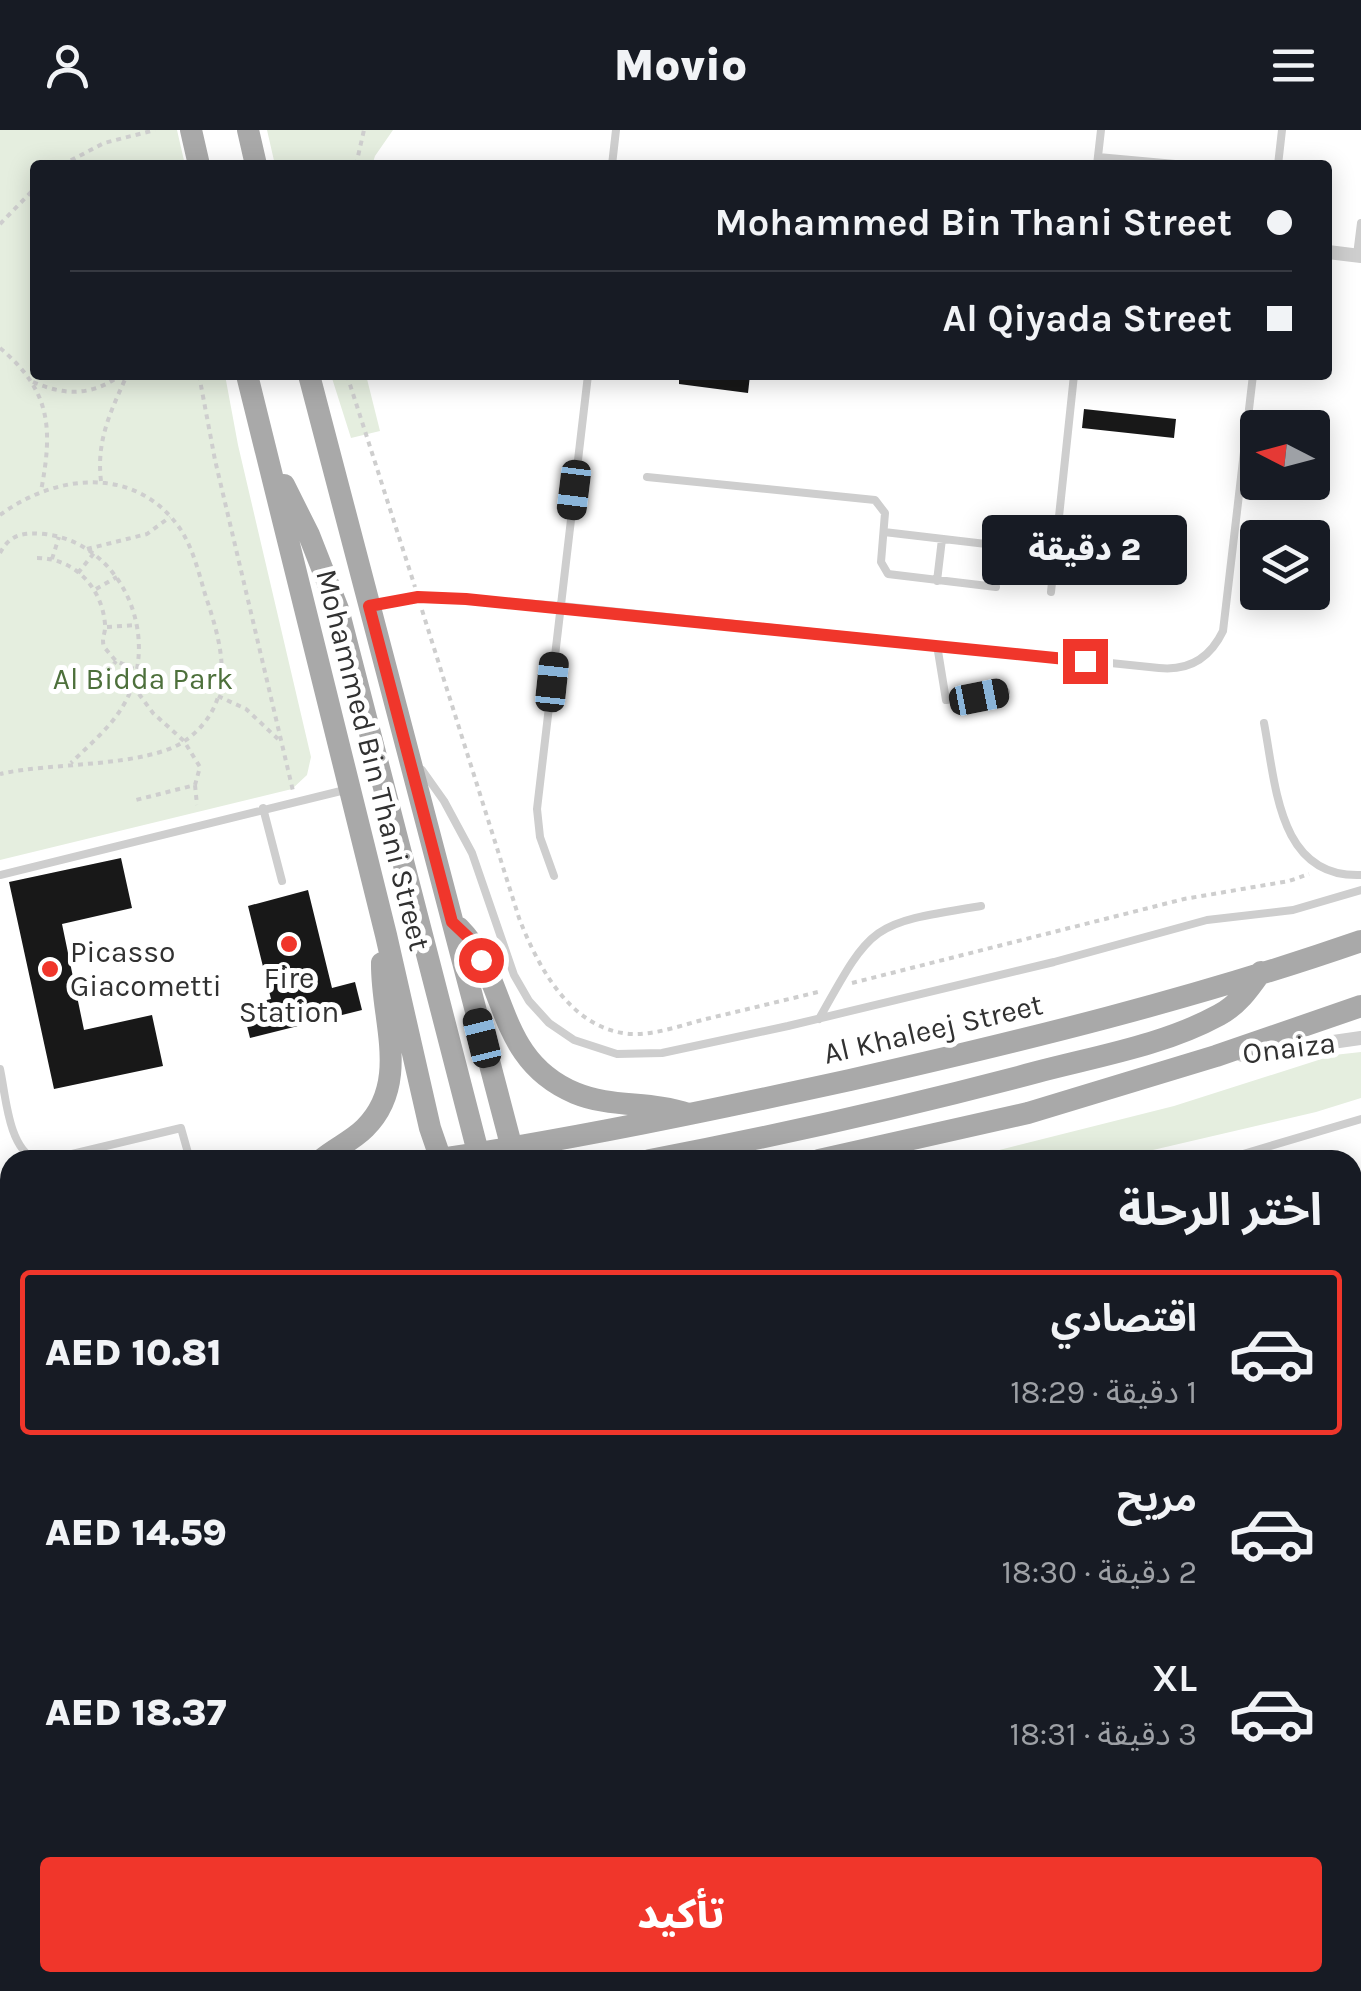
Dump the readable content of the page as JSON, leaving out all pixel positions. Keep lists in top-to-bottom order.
{
  "streets": {
    "main road": ["Mohammed Bin Thani Street", "Al Khaleej Street"],
    "street": ["Onaiza"]
  },
  "parks": ["Al Bidda Park"],
  "places": ["Fire Station", "Picasso Giacometti"],
  "north": "left",
  "page": {
    "header": "Movio",
    "banner": ["Mohammed Bin Thani Street", "Al Qiyada Street"],
    "bubble": "2 دقيقة",
    "heading": "اختر الرحلة",
    "list": [
      {
        "name": "اقتصادي",
        "note": "1 دقيقة · 18:29",
        "value": "AED 10.81"
      },
      {
        "name": "مريح",
        "note": "2 دقيقة · 18:30",
        "value": "AED 14.59"
      },
      {
        "name": "XL",
        "note": "3 دقيقة · 18:31",
        "value": "AED 18.37"
      }
    ],
    "buttons": "تأكيد"
  }
}
